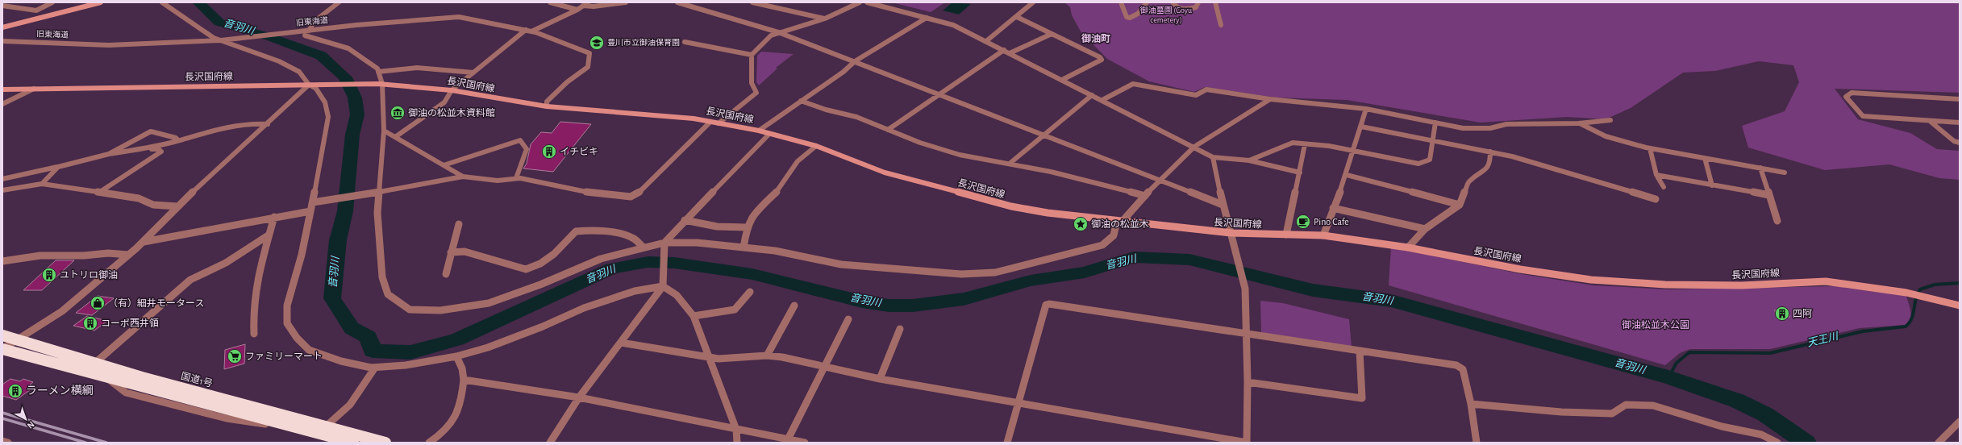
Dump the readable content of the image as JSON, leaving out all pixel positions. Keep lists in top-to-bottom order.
{
  "streets": {
    "highway": ["国道1号"],
    "main road": ["長沢国府線"],
    "street": ["旧東海道"]
  },
  "crossings": [
    ["旧東海道", "長沢国府線"]
  ],
  "districts": ["御油町"],
  "water": ["音羽川", "天王川"],
  "parks": ["御油墓園 (Goyu cemetery)", "御油松並木公園"],
  "places": {
    "school or university": ["豊川市立御油保育園"],
    "museum": ["御油の松並木資料館"],
    "building": [
      "イチビキ",
      "ユトリロ御油",
      "四阿",
      "コーポ西井領",
      "ラーメン横綱"
    ],
    "cafe": ["Pino Cafe"],
    "place": ["御油の松並木"],
    "shop": ["（有）細井モータース"],
    "supermarket": ["ファミリーマート"]
  },
  "north": "bottom right"
}
